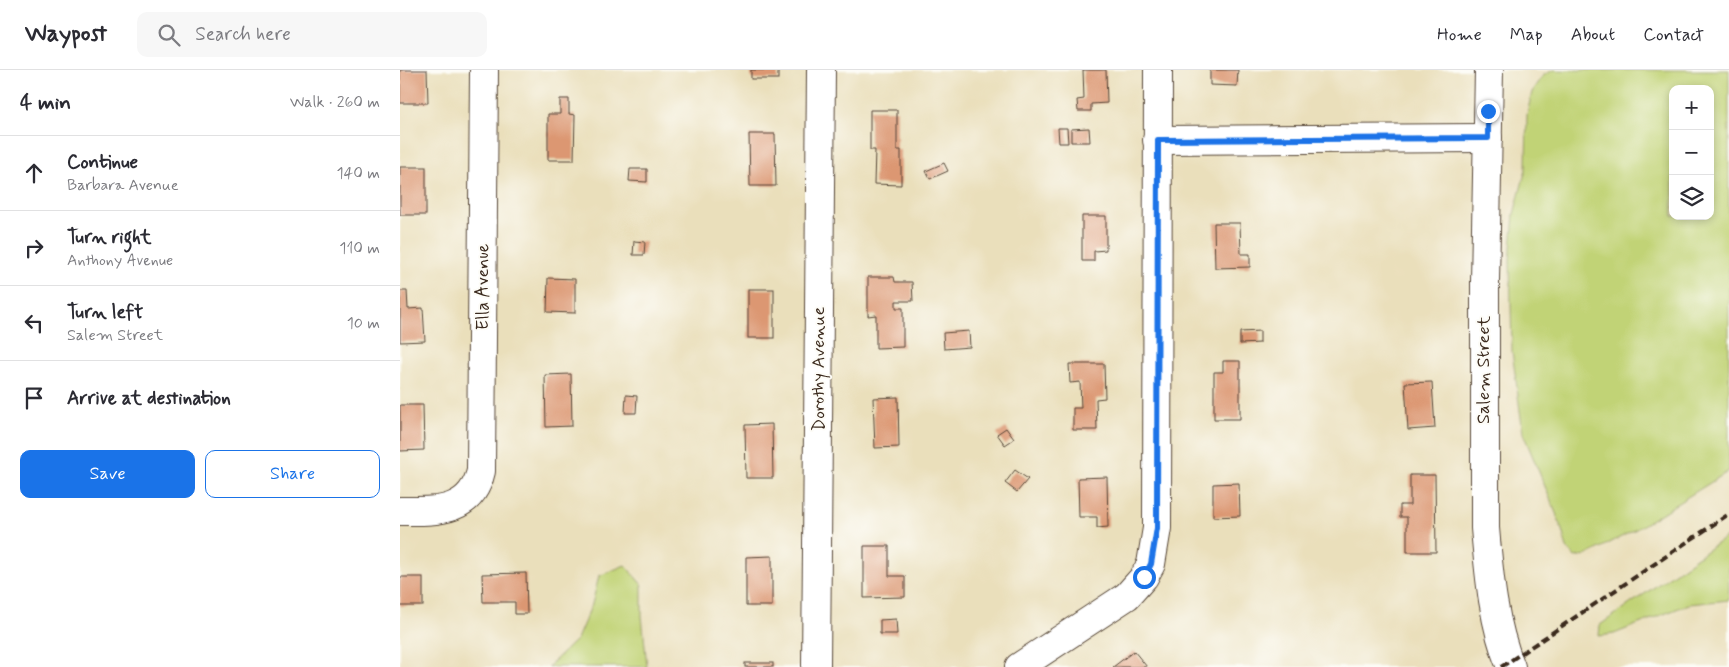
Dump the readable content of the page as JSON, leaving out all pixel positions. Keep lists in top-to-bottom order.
{
  "streets": {
    "street": ["Ella Avenue", "Dorothy Avenue", "Salem Street"]
  },
  "page": {
    "header": "Waypost",
    "search": "Search here",
    "nav": [
      "Home",
      "Map",
      "About",
      "Contact"
    ],
    "heading": ["4 min", "Walk · 260 m"],
    "map_buttons": ["+", "−"],
    "list": [
      ["Continue", "Barbara Avenue", "140 m"],
      ["Turn right", "Anthony Avenue", "110 m"],
      ["Turn left", "Salem Street", "10 m"],
      "Arrive at destination"
    ],
    "buttons": ["Save", "Share"]
  }
}
